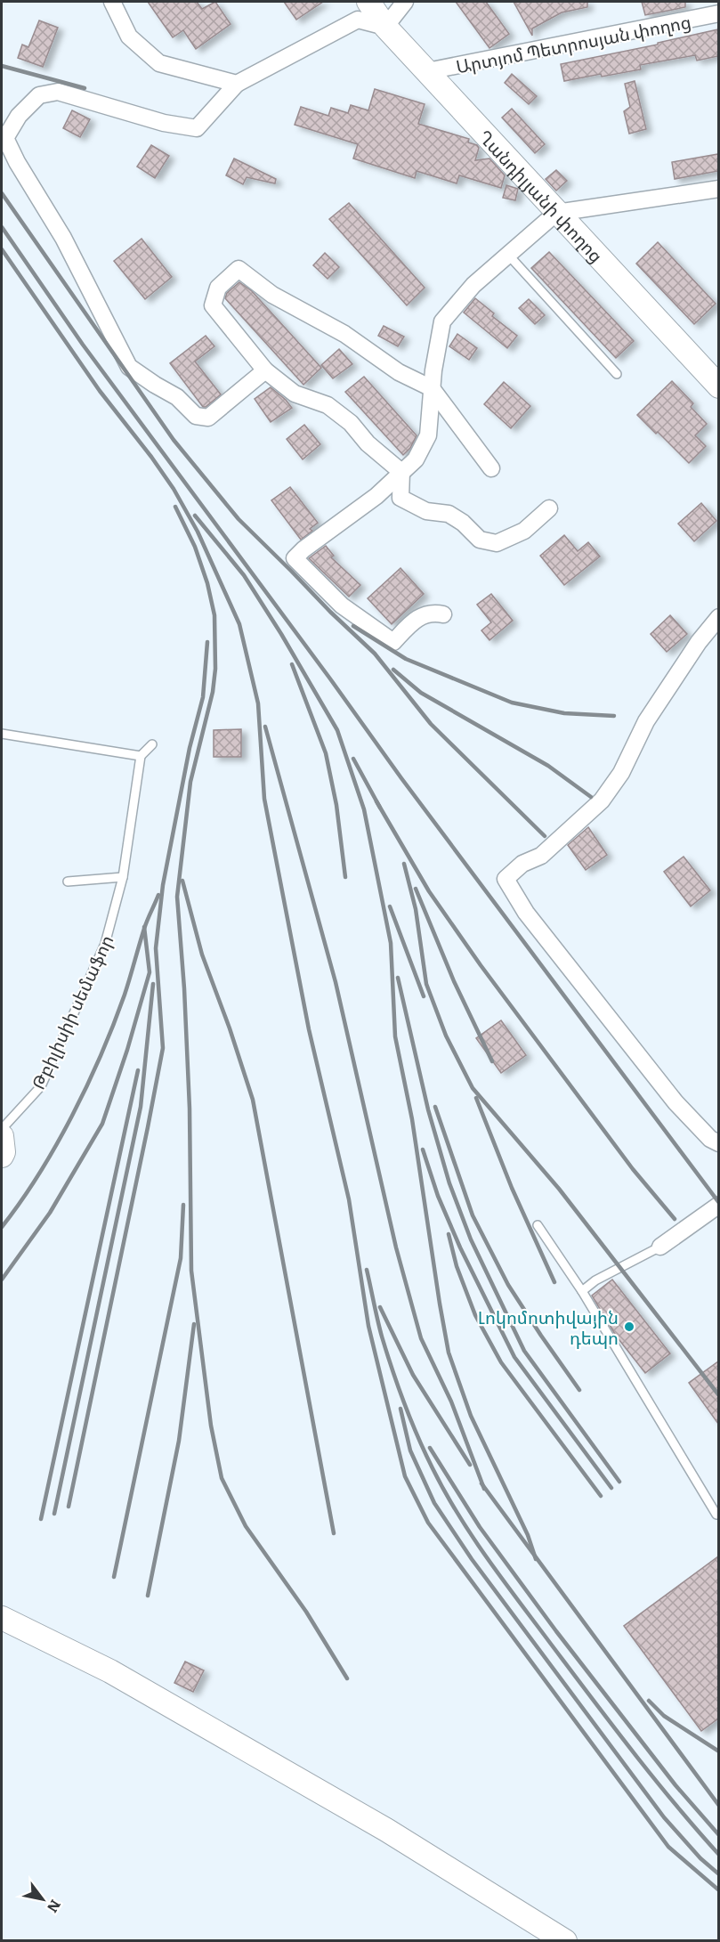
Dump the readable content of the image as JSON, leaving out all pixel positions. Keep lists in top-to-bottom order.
{
  "streets": {
    "street": ["Արտյոմ Պետրոսյան փողոց", "Ղանդիլյանի փողոց"],
    "lane": ["Թբիլիսիի սեմաֆոր"]
  },
  "crossings": [
    ["Արտյոմ Պետրոսյան փողոց", "Ղանդիլյանի փողոց"]
  ],
  "places": ["Լոկոմոտիվային դեպո"],
  "north": "bottom right"
}
